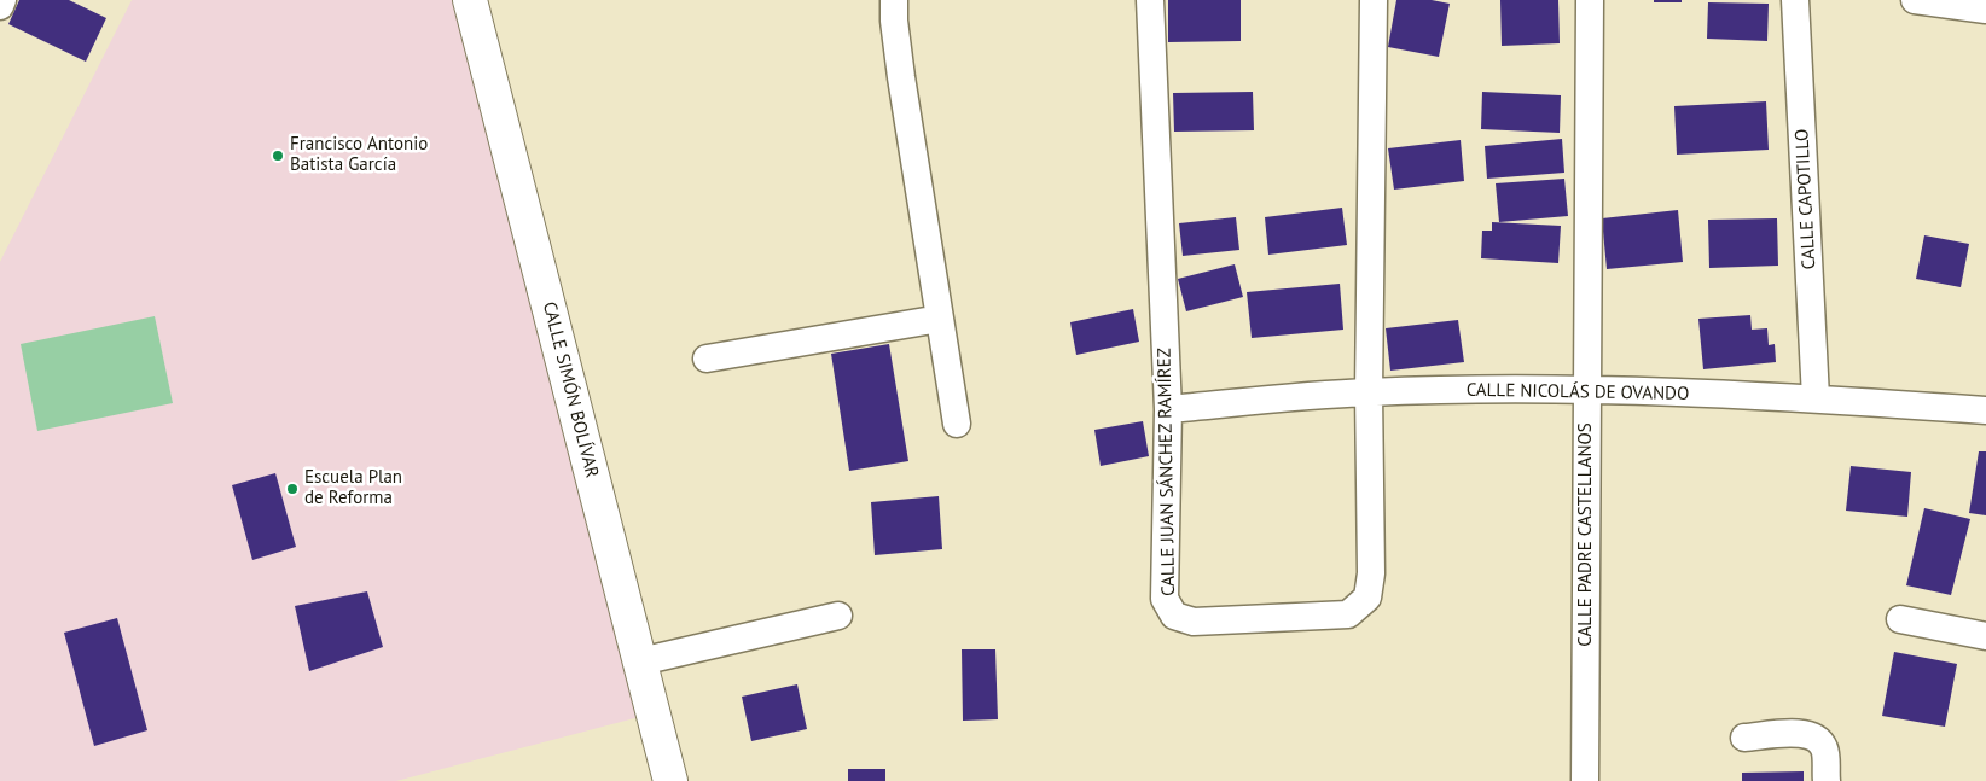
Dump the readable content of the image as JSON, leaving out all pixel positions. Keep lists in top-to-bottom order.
{
  "streets": {
    "street": [
      "CALLE CAPOTILLO",
      "CALLE SIMÓN BOLÍVAR",
      "CALLE NICOLÁS DE OVANDO",
      "CALLE JUAN SÁNCHEZ RAMÍREZ",
      "CALLE PADRE CASTELLANOS"
    ]
  },
  "crossings": [
    ["CALLE CAPOTILLO", "CALLE NICOLÁS DE OVANDO"],
    ["CALLE NICOLÁS DE OVANDO", "CALLE JUAN SÁNCHEZ RAMÍREZ"],
    ["CALLE NICOLÁS DE OVANDO", "CALLE PADRE CASTELLANOS"]
  ],
  "places": ["Francisco Antonio Batista García", "Escuela Plan de Reforma"]
}
